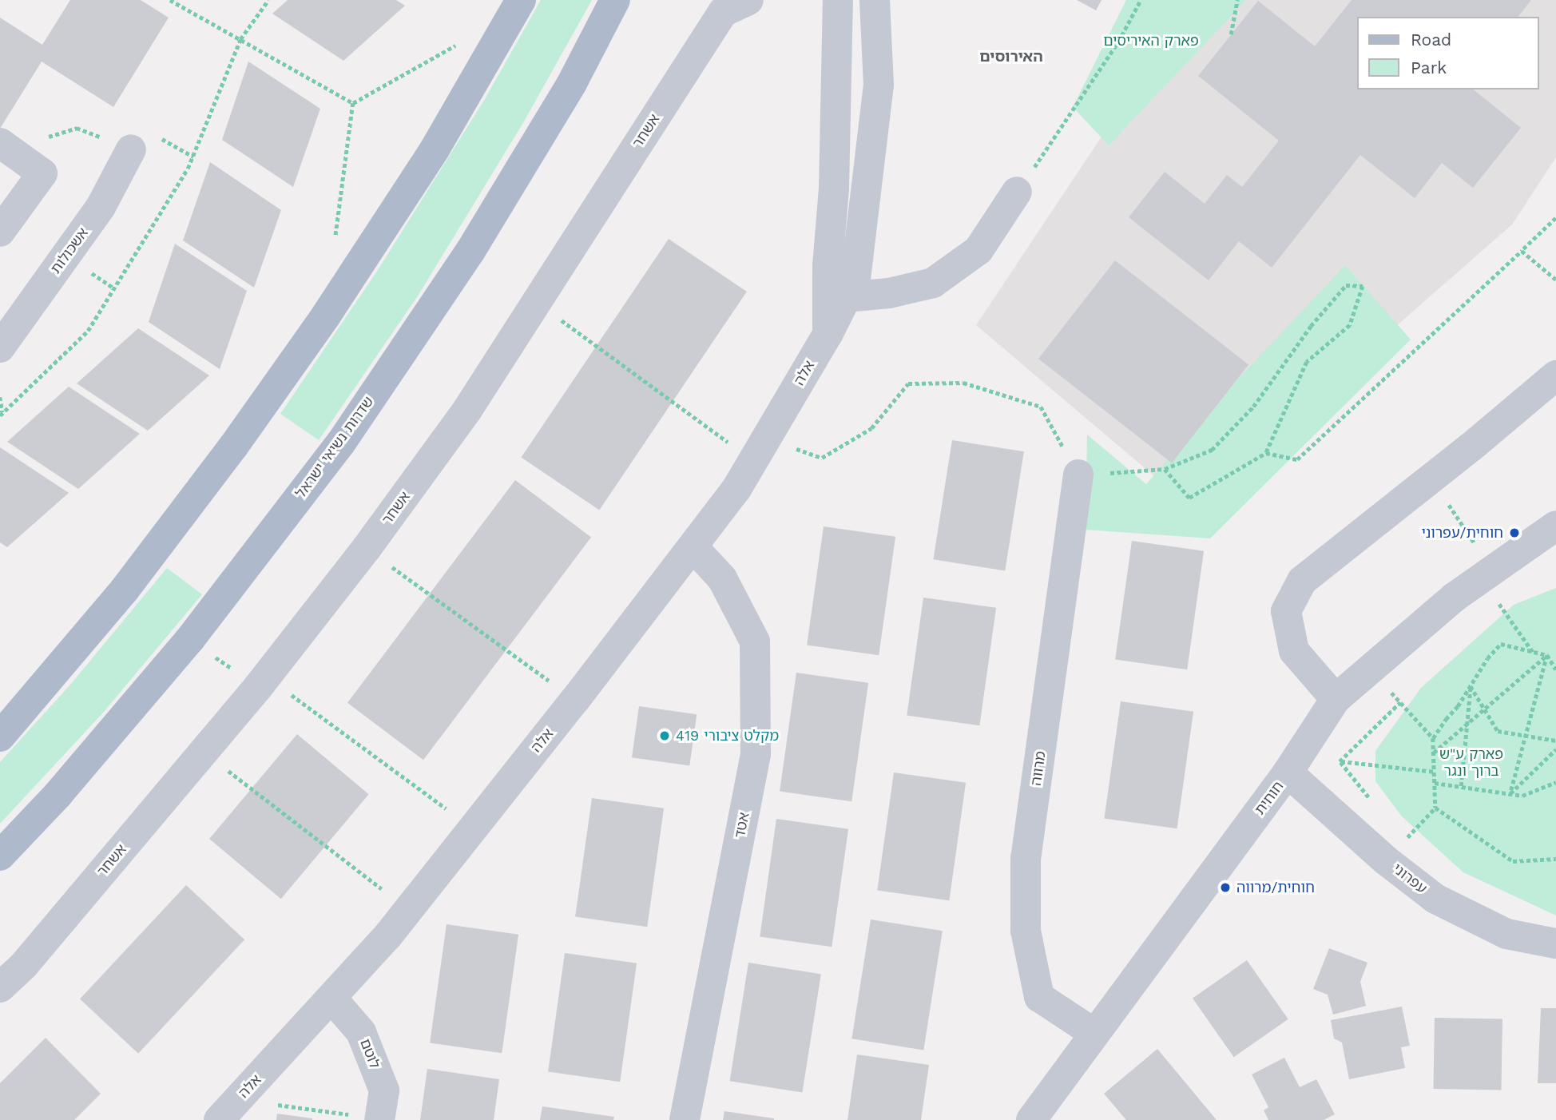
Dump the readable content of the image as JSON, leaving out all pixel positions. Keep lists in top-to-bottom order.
{
  "streets": {
    "main road": ["שדרות נשיאי ישראל"],
    "street": [
      "אשחר",
      "אשכולות",
      "אלה",
      "מרווה",
      "חוחית",
      "אטד",
      "עפרוני",
      "לוטם"
    ]
  },
  "crossings": [
    ["אלה", "אטד"],
    ["אלה", "לוטם"],
    ["מרווה", "חוחית"],
    ["חוחית", "עפרוני"]
  ],
  "districts": ["האירוסים"],
  "parks": ["פארק האיריסים", "פארק ע\"ש ברוך ונגר"],
  "places": ["חוחית/עפרוני", "מקלט ציבורי 419", "חוחית/מרווה"],
  "legend": ["Road", "Park"]
}
